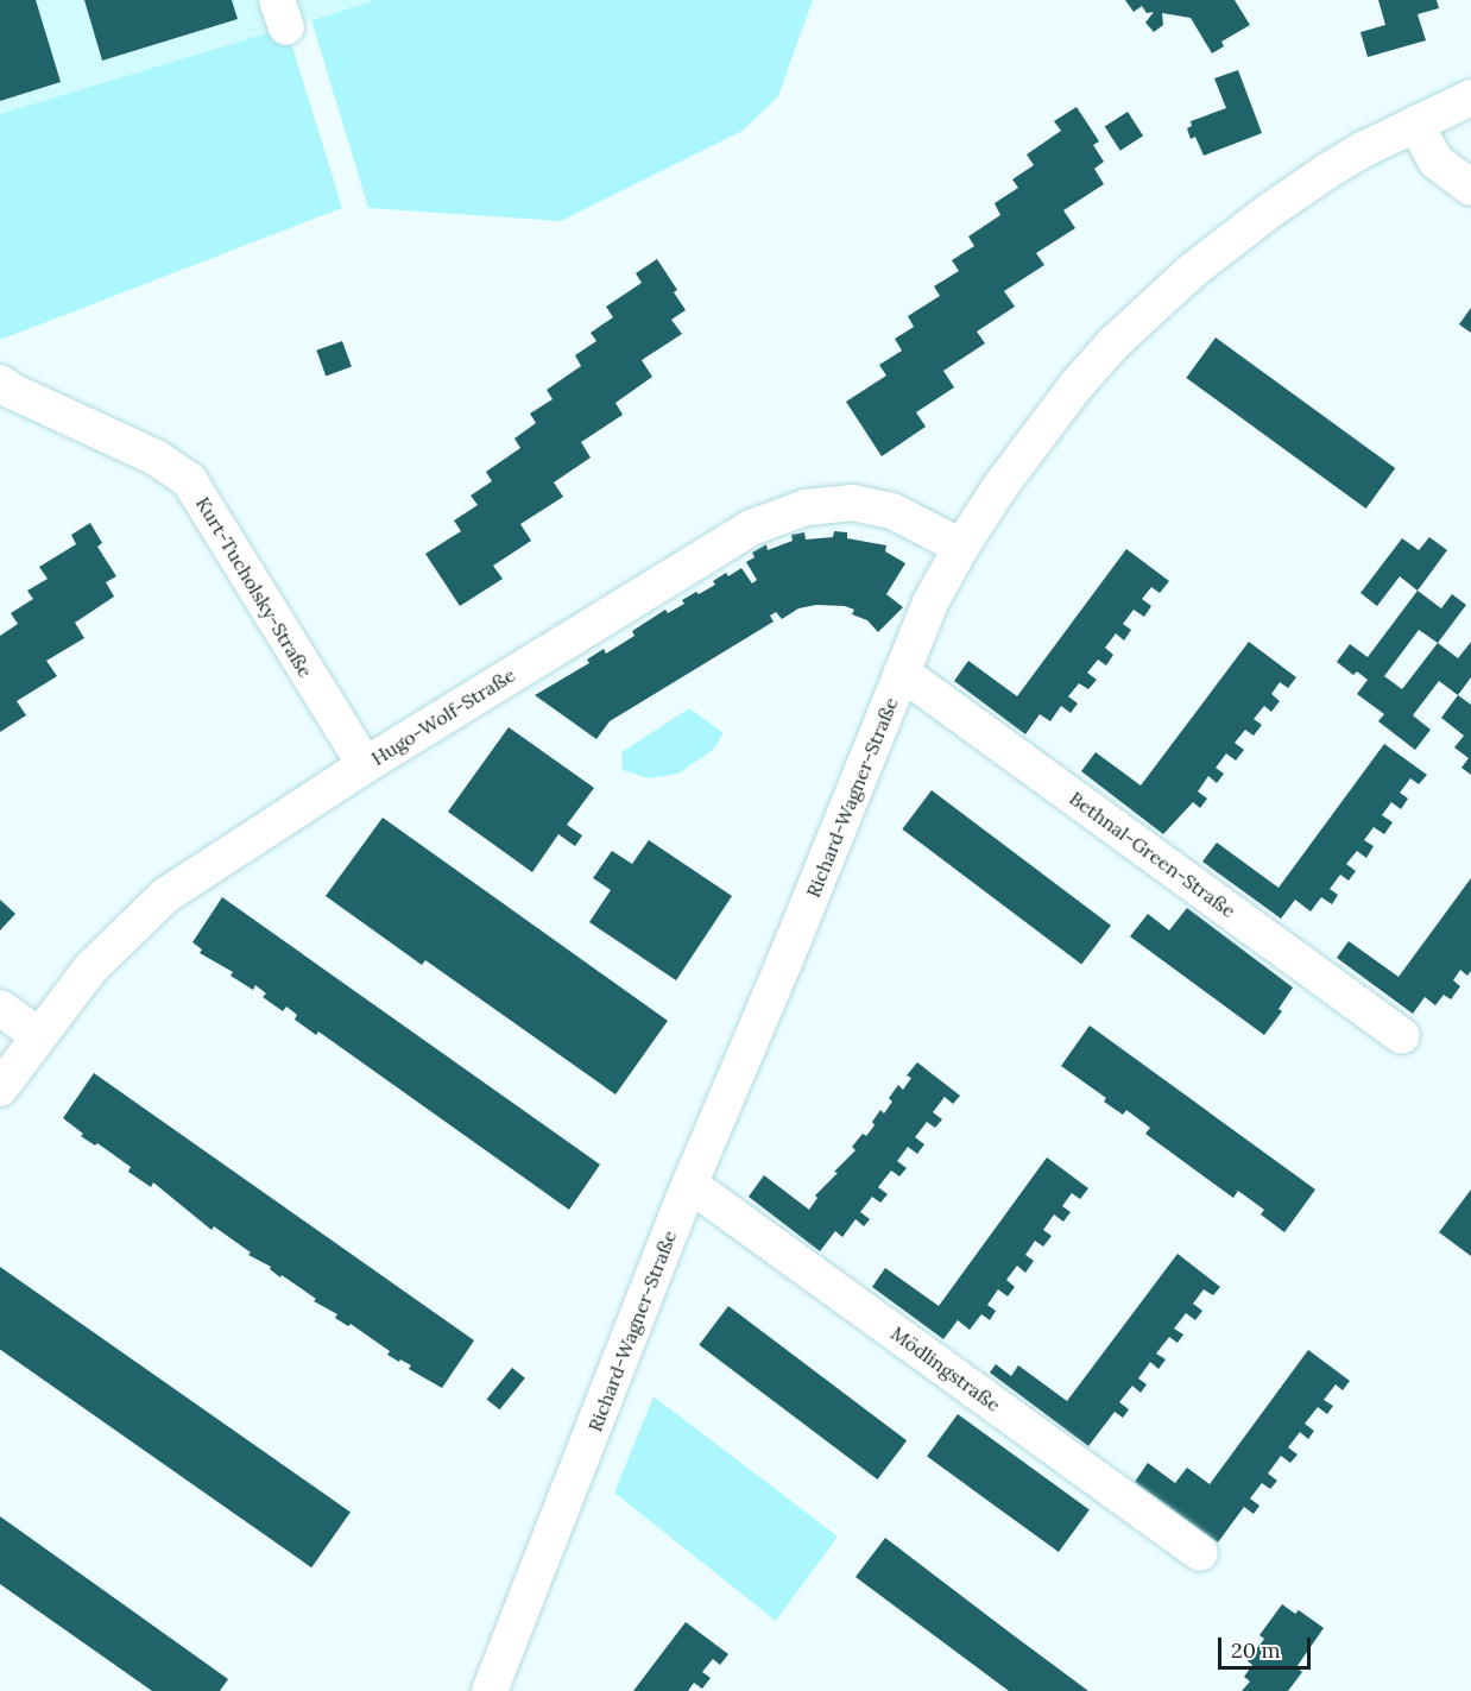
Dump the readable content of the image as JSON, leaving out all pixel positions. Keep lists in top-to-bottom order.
{
  "streets": {
    "street": [
      "Kurt-Tucholsky-Straße",
      "Hugo-Wolf-Straße",
      "Richard-Wagner-Straße",
      "Bethnal-Green-Straße",
      "Mödlingstraße"
    ]
  },
  "crossings": [
    ["Kurt-Tucholsky-Straße", "Hugo-Wolf-Straße"],
    ["Hugo-Wolf-Straße", "Richard-Wagner-Straße"],
    ["Richard-Wagner-Straße", "Bethnal-Green-Straße"],
    ["Richard-Wagner-Straße", "Mödlingstraße"]
  ],
  "scale_bar": "20 m"
}
